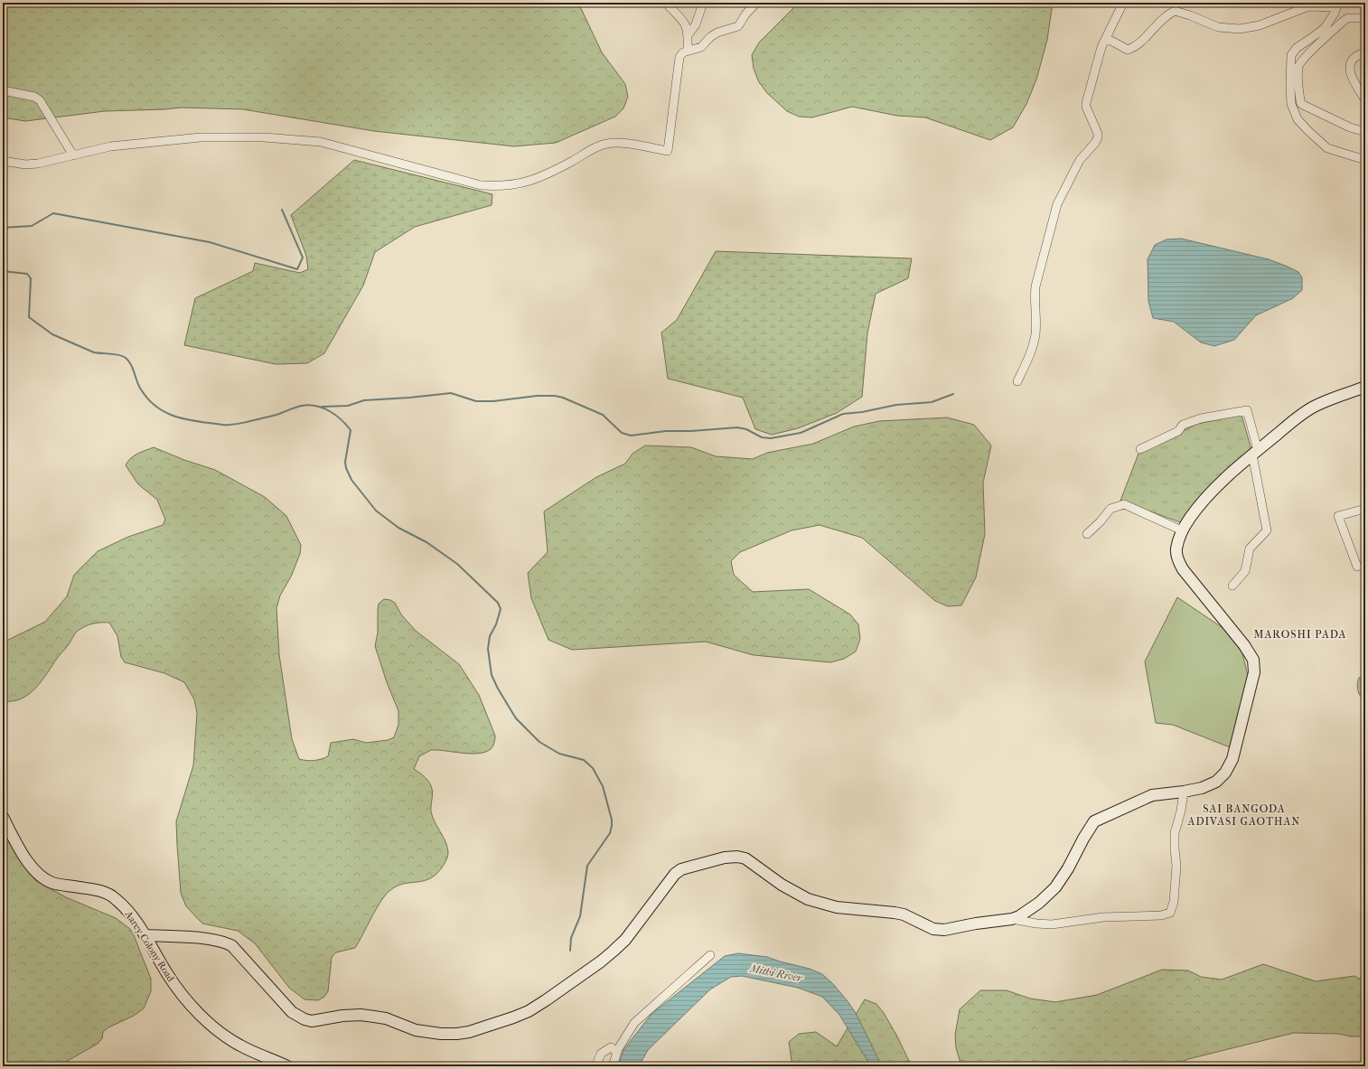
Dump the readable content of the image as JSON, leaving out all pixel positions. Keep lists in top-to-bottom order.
{
  "streets": {
    "street": ["Aarey Colony Road"]
  },
  "districts": ["MAROSHI PADA", "SAI BANGODA ADIVASI GAOTHAN"],
  "water": ["Mithi River"]
}
